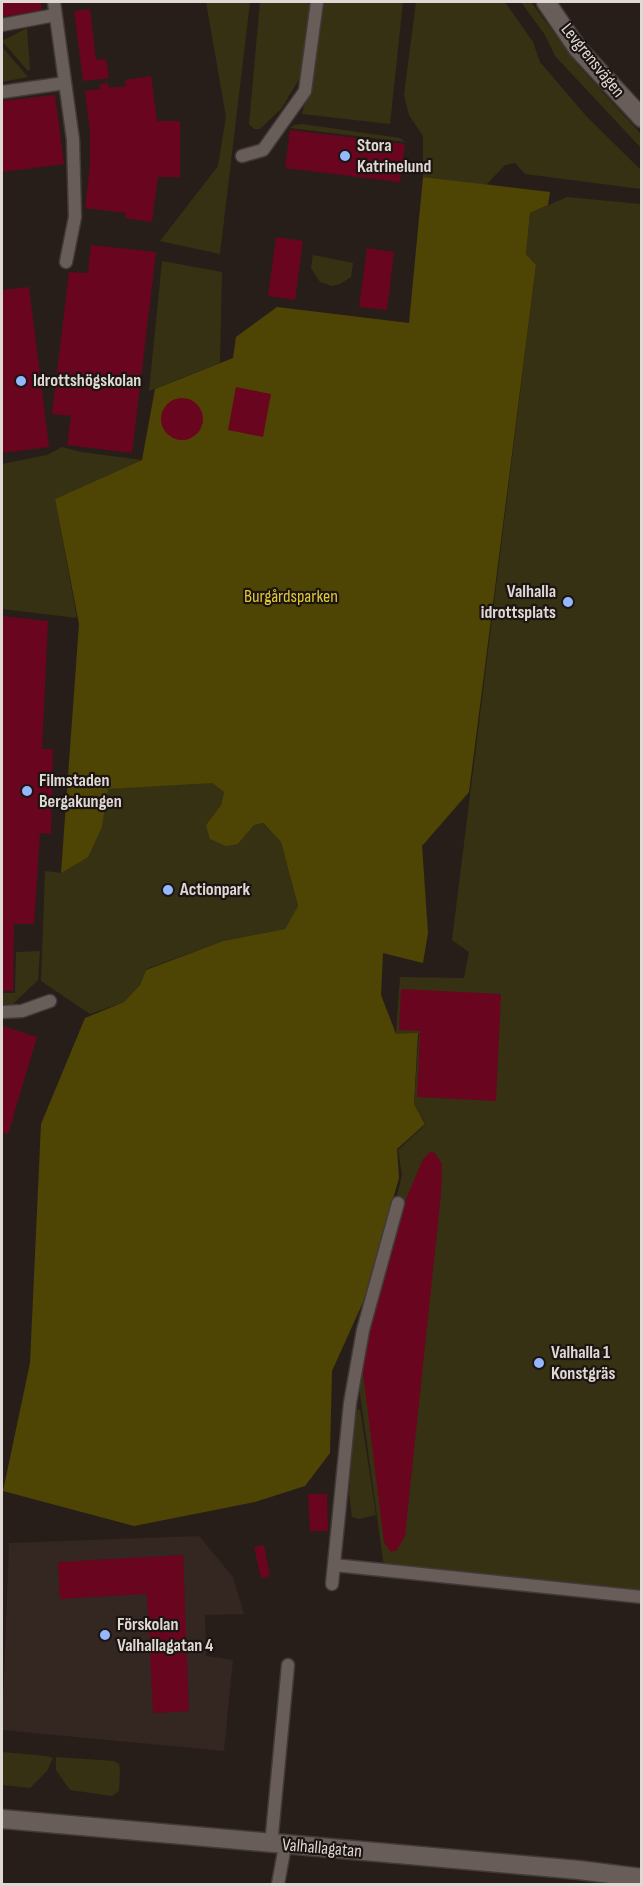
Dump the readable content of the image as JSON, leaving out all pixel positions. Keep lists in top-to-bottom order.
{
  "streets": {
    "street": ["Levgrensvägen", "Valhallagatan"]
  },
  "parks": ["Burgårdsparken"],
  "places": [
    "Stora Katrinelund",
    "Idrottshögskolan",
    "Valhalla idrottsplats",
    "Filmstaden Bergakungen",
    "Actionpark",
    "Valhalla 1 Konstgräs",
    "Förskolan Valhallagatan 4"
  ]
}
